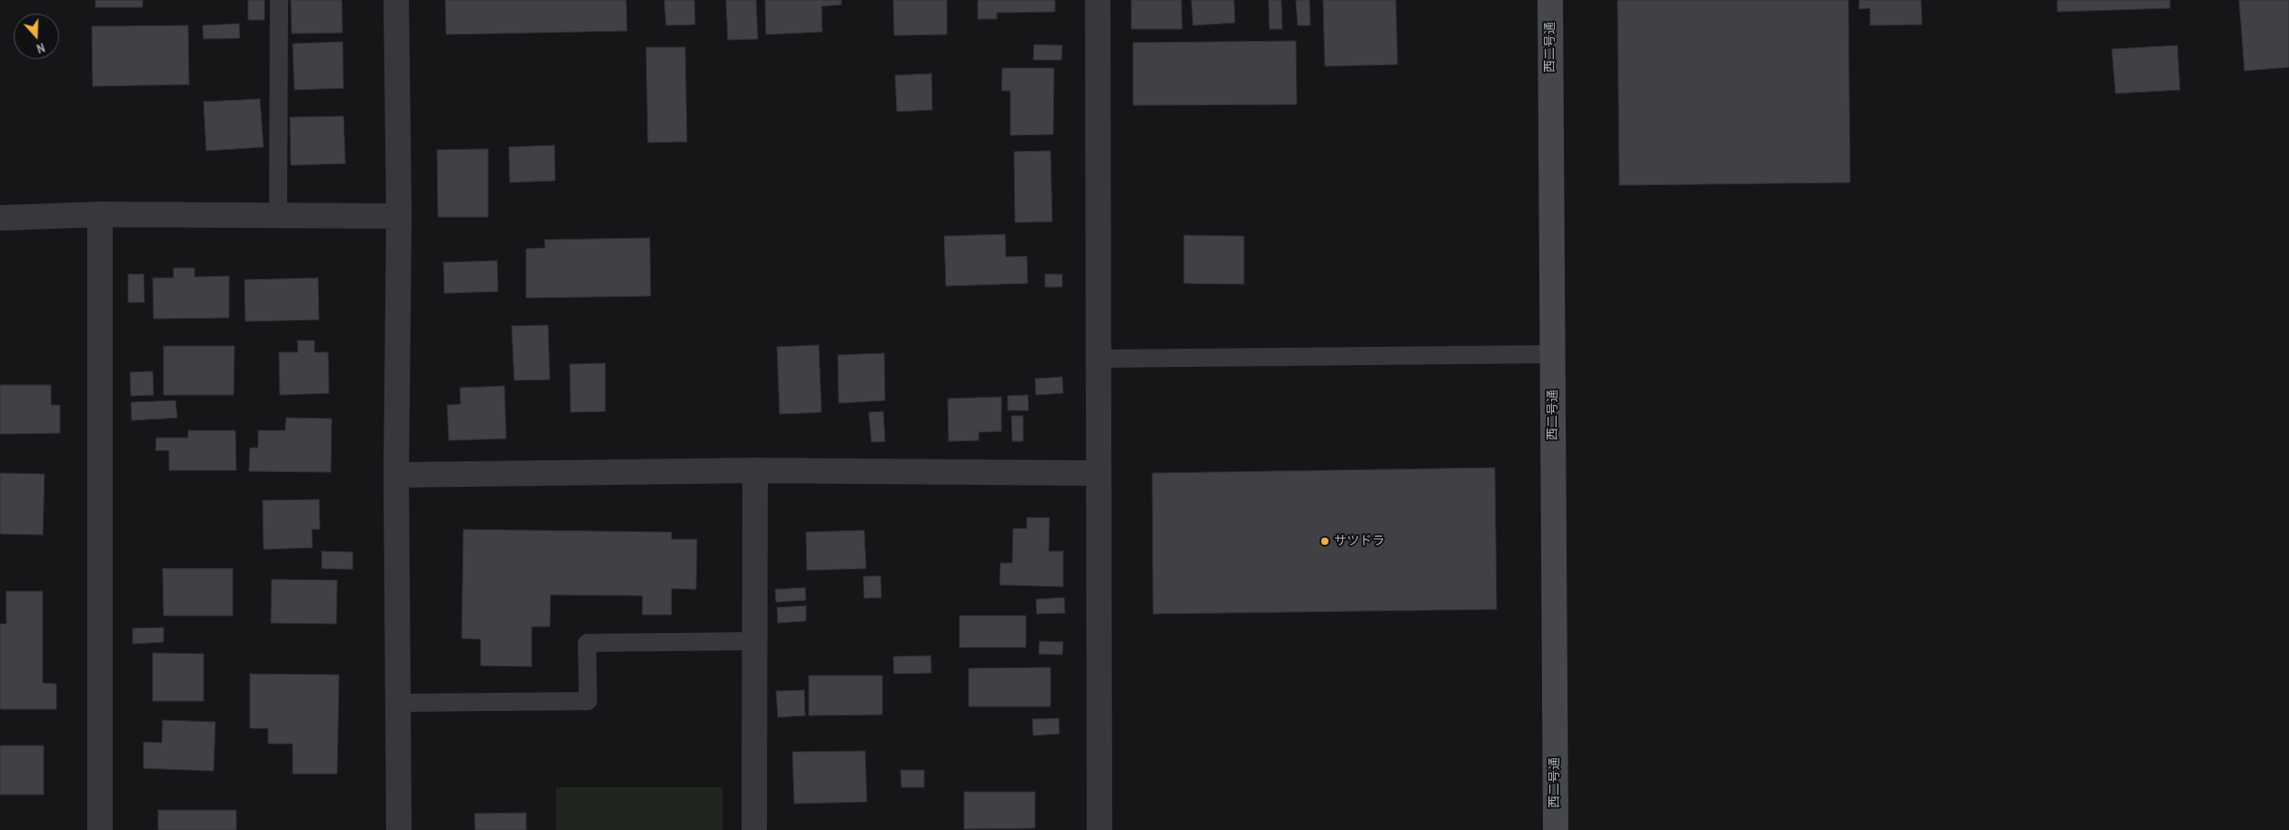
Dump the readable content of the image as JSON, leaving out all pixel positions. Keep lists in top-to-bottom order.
{
  "streets": {
    "street": ["西二号通"]
  },
  "places": ["サツドラ"],
  "north": "bottom"
}
